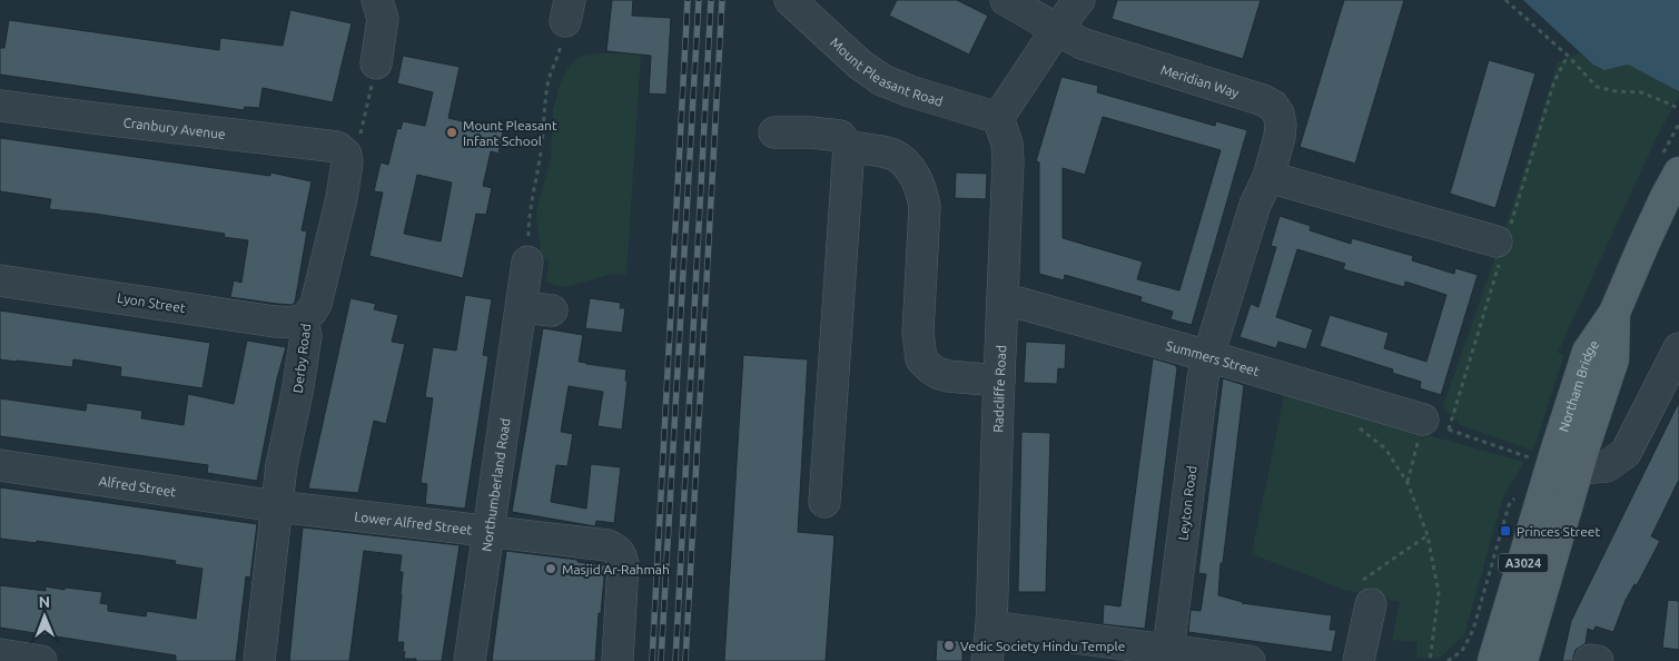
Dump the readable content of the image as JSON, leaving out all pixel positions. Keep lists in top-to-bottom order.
{
  "streets": {
    "main road": ["Northam Bridge", "A3024"],
    "street": [
      "Mount Pleasant Road",
      "Meridian Way",
      "Cranbury Avenue",
      "Lyon Street",
      "Summers Street",
      "Derby Road",
      "Radcliffe Road",
      "Northumberland Road",
      "Alfred Street",
      "Leyton Road",
      "Lower Alfred Street"
    ]
  },
  "crossings": [
    ["Mount Pleasant Road", "Radcliffe Road"],
    ["Meridian Way", "Summers Street"],
    ["Meridian Way", "Leyton Road"],
    ["Cranbury Avenue", "Derby Road"],
    ["Lyon Street", "Derby Road"],
    ["Summers Street", "Radcliffe Road"],
    ["Summers Street", "Leyton Road"],
    ["Derby Road", "Alfred Street"],
    ["Derby Road", "Lower Alfred Street"],
    ["Northam Bridge", "A3024"],
    ["Northumberland Road", "Lower Alfred Street"],
    ["Alfred Street", "Lower Alfred Street"]
  ],
  "places": {
    "other": ["Mount Pleasant Infant School", "Masjid Ar-Rahmah", "Vedic Society Hindu Temple"],
    "transit": ["Princes Street"]
  },
  "north": "top"
}
